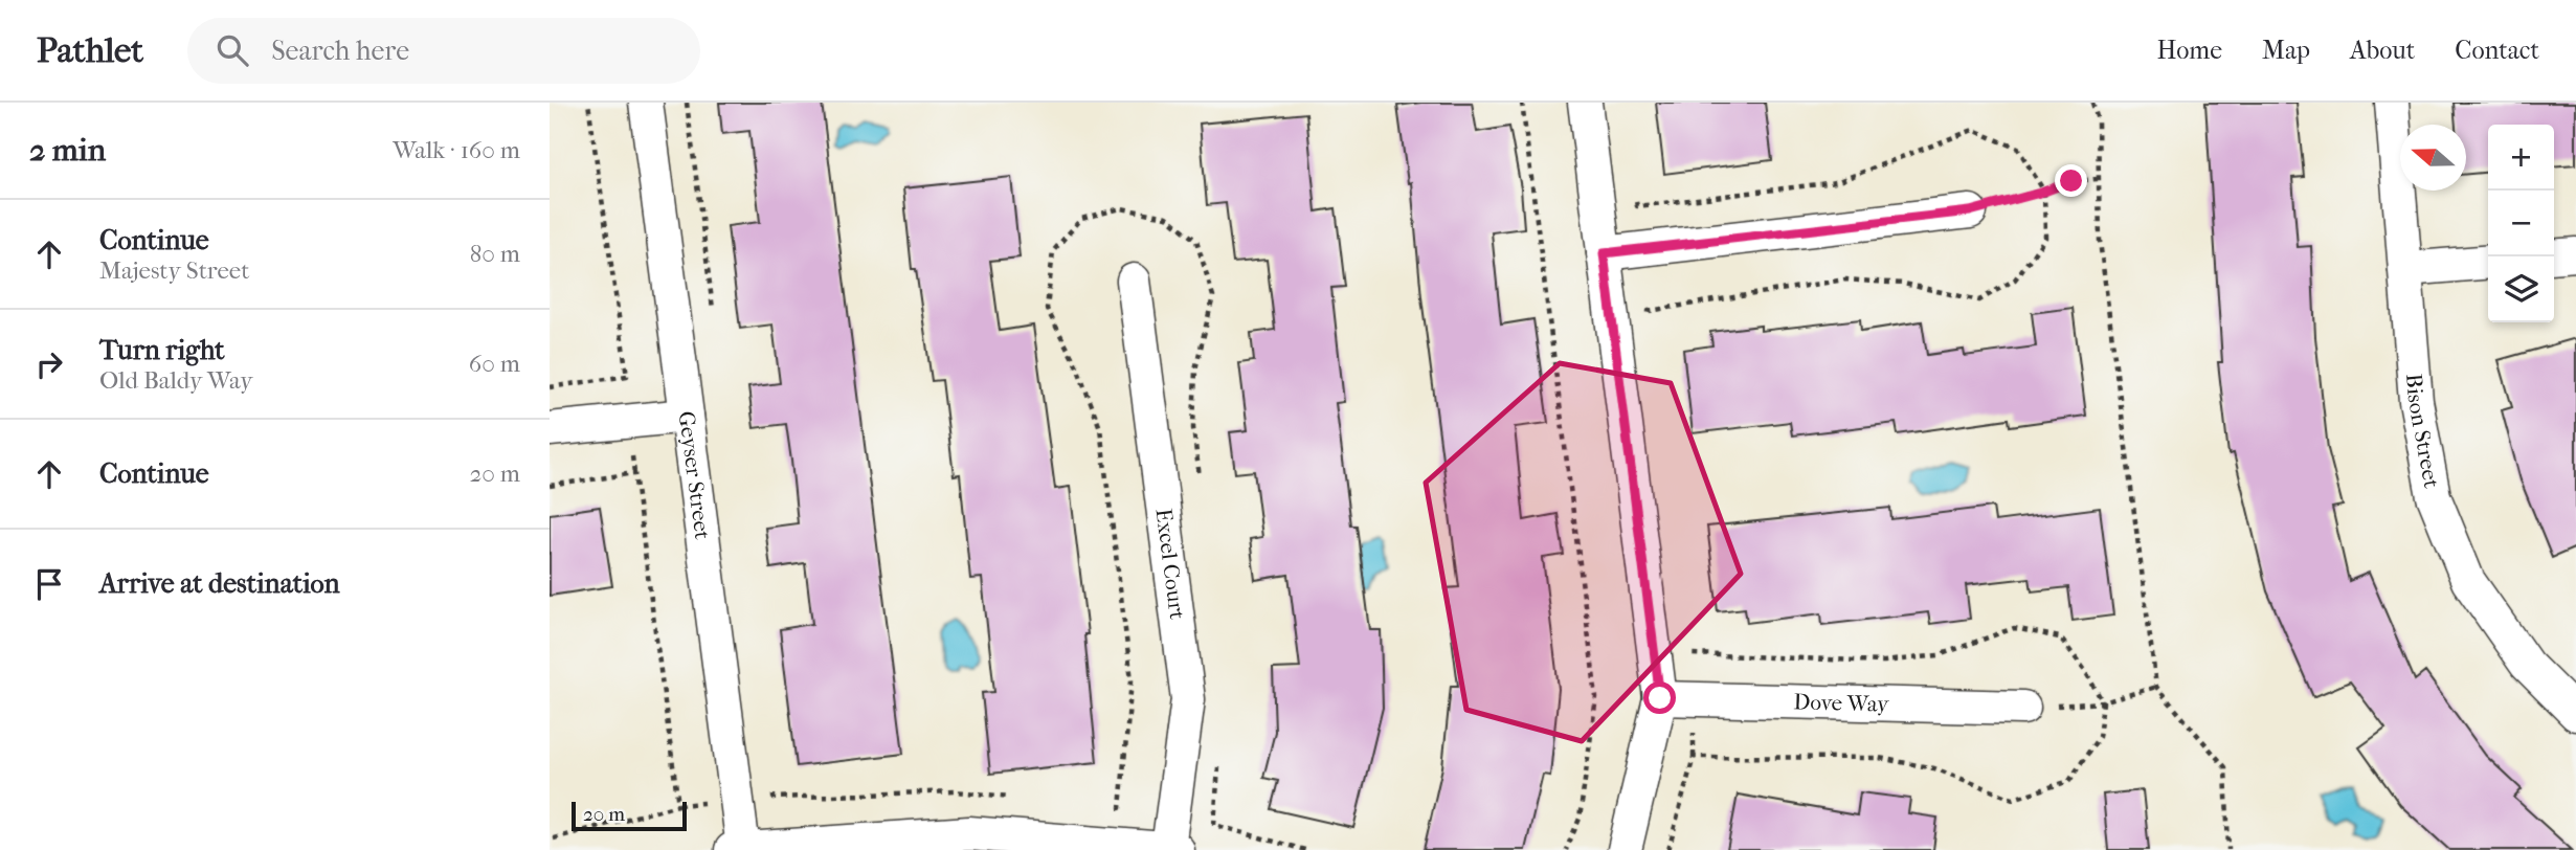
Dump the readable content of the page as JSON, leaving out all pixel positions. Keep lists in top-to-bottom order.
{
  "streets": {
    "street": [
      "Bison Street",
      "Geyser Street",
      "Excel Court",
      "Dove Way"
    ]
  },
  "scale_bar": "20 m",
  "north": "left",
  "page": {
    "header": "Pathlet",
    "search": "Search here",
    "nav": [
      "Home",
      "Map",
      "About",
      "Contact"
    ],
    "heading": ["2 min", "Walk · 160 m"],
    "map_buttons": ["+", "−"],
    "list": [
      ["Continue", "Majesty Street", "80 m"],
      ["Turn right", "Old Baldy Way", "60 m"],
      ["Continue", "20 m"],
      "Arrive at destination"
    ],
    "scale": "20 m"
  }
}
